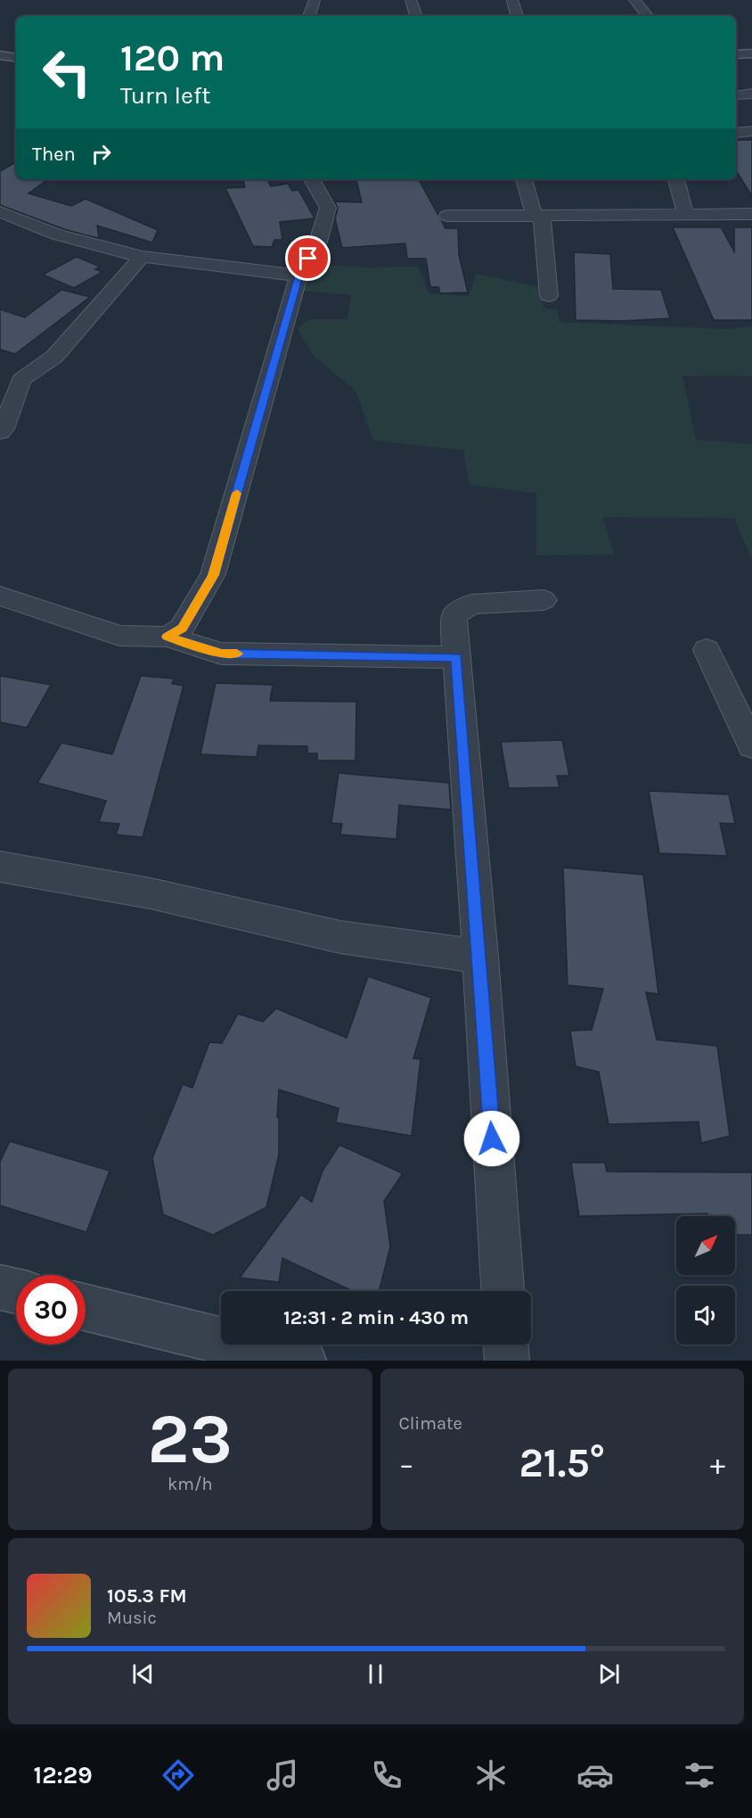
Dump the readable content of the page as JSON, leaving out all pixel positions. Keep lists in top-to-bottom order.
{
  "north": "top right",
  "page": {
    "turn": ["120 m", "Turn left"],
    "then": "Then",
    "limit": "30",
    "trip": "12:31 · 2 min · 430 m",
    "tile": [
      ["23", "km/h"],
      "Climate"
    ],
    "heat": ["−", "21.5°", "+"],
    "song": ["105.3 FM", "Music"],
    "tabs": "12:29"
  }
}
